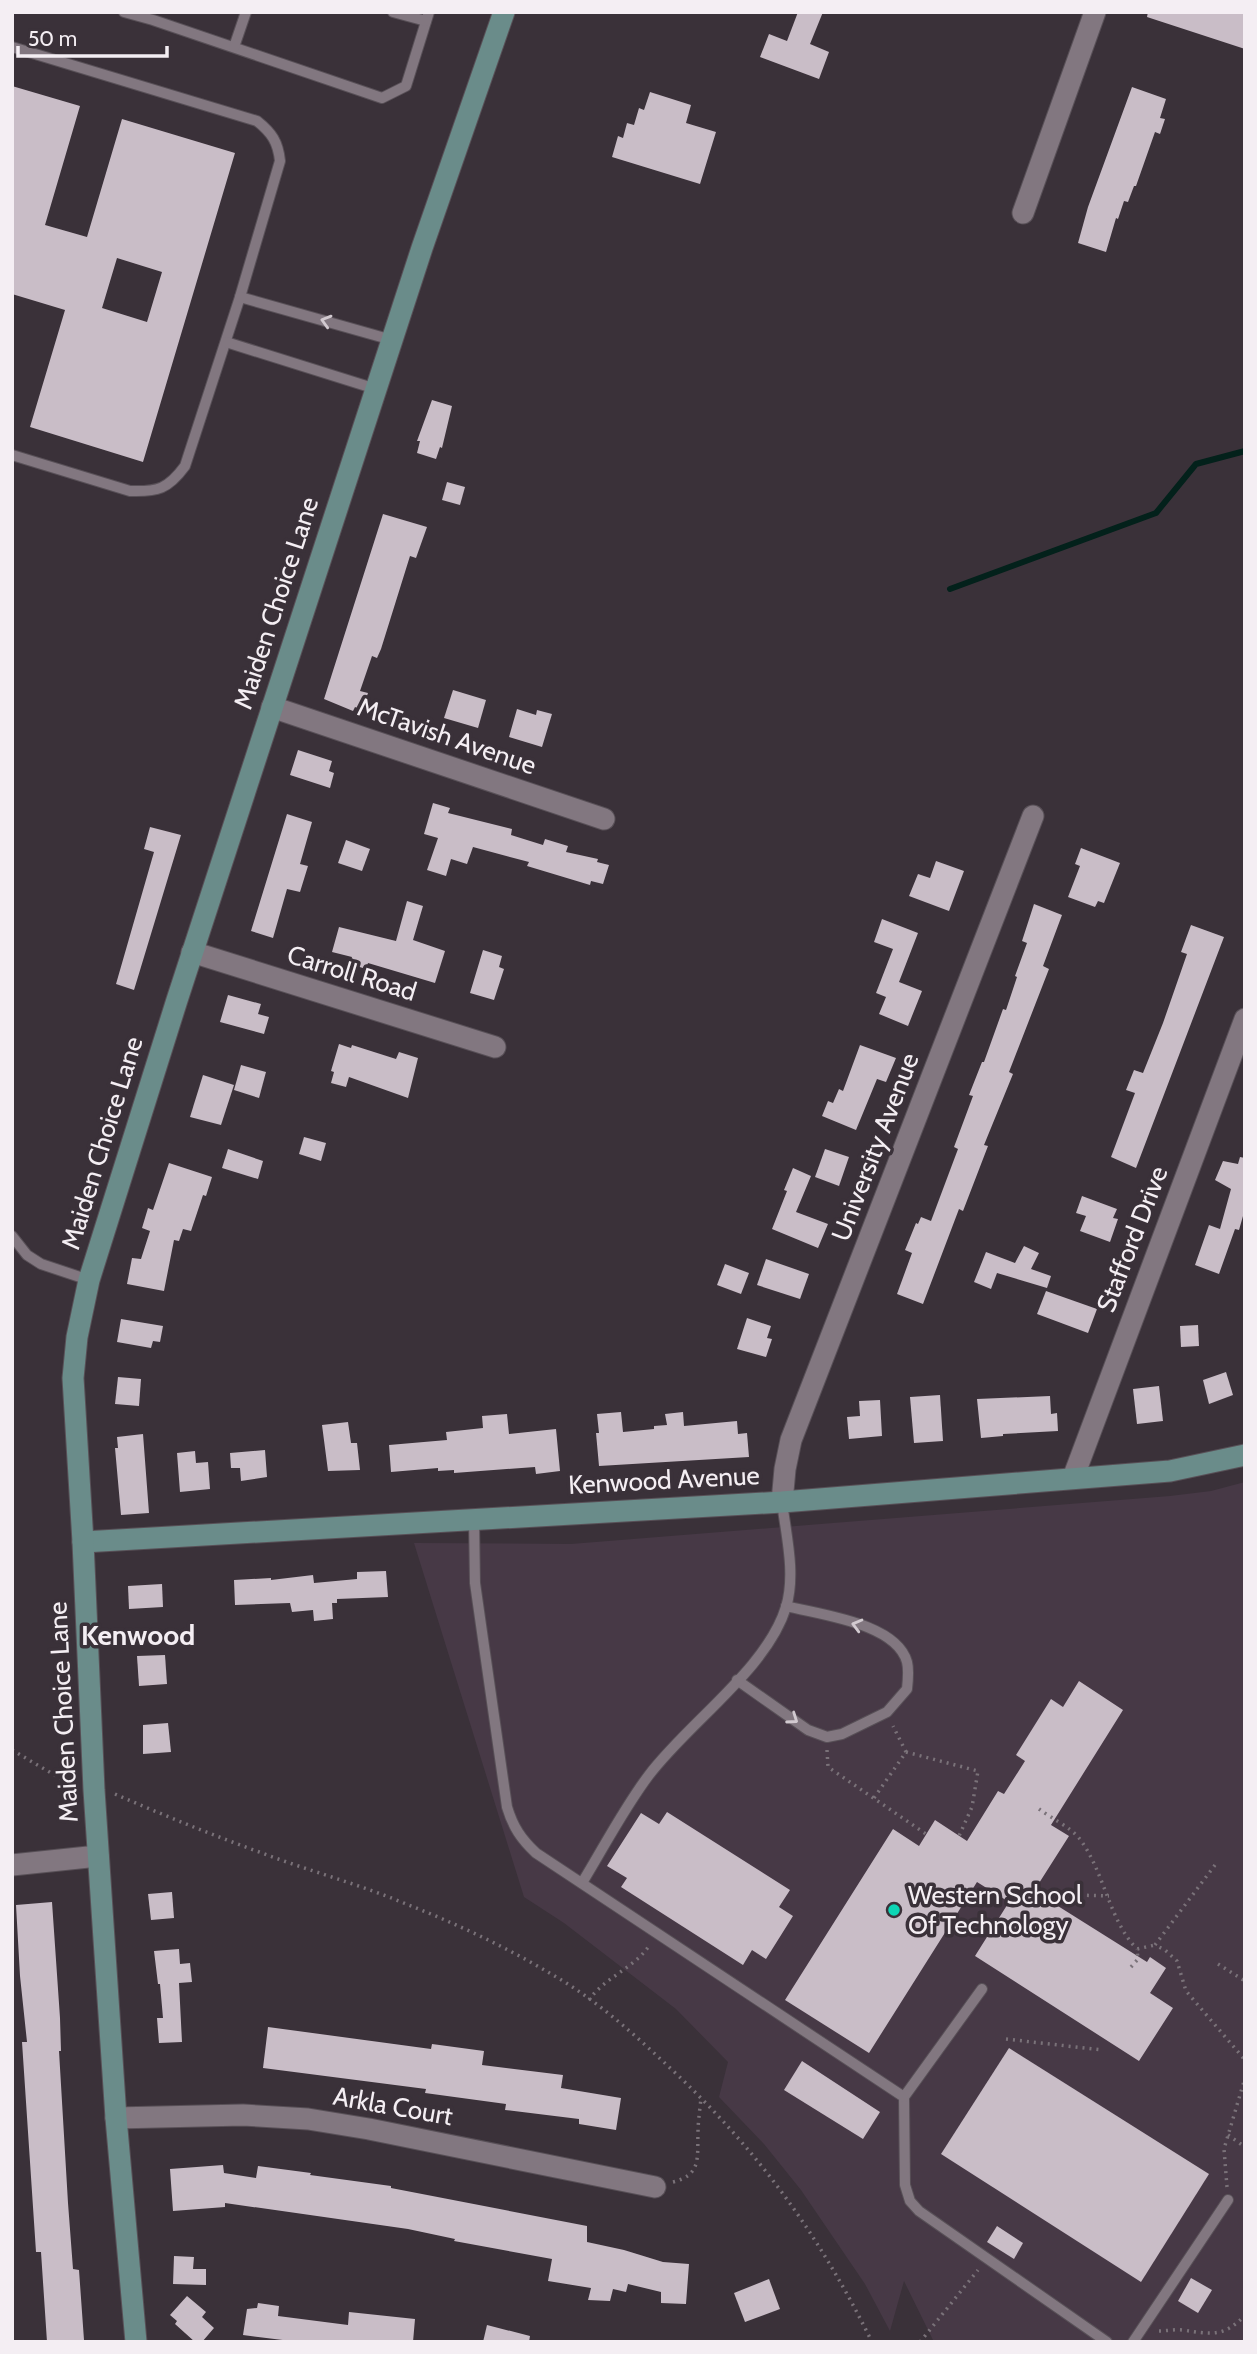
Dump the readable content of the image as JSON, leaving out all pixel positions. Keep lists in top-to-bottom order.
{
  "streets": {
    "main road": ["Maiden Choice Lane", "Kenwood Avenue"],
    "street": [
      "McTavish Avenue",
      "Carroll Road",
      "University Avenue",
      "Stafford Drive",
      "Arkla Court"
    ]
  },
  "crossings": [
    ["Maiden Choice Lane", "McTavish Avenue"],
    ["Maiden Choice Lane", "Carroll Road"],
    ["Maiden Choice Lane", "Kenwood Avenue"],
    ["Maiden Choice Lane", "Arkla Court"],
    ["University Avenue", "Kenwood Avenue"],
    ["Stafford Drive", "Kenwood Avenue"]
  ],
  "districts": ["Kenwood"],
  "places": ["Western School Of Technology"],
  "scale_bar": "50 m"
}
